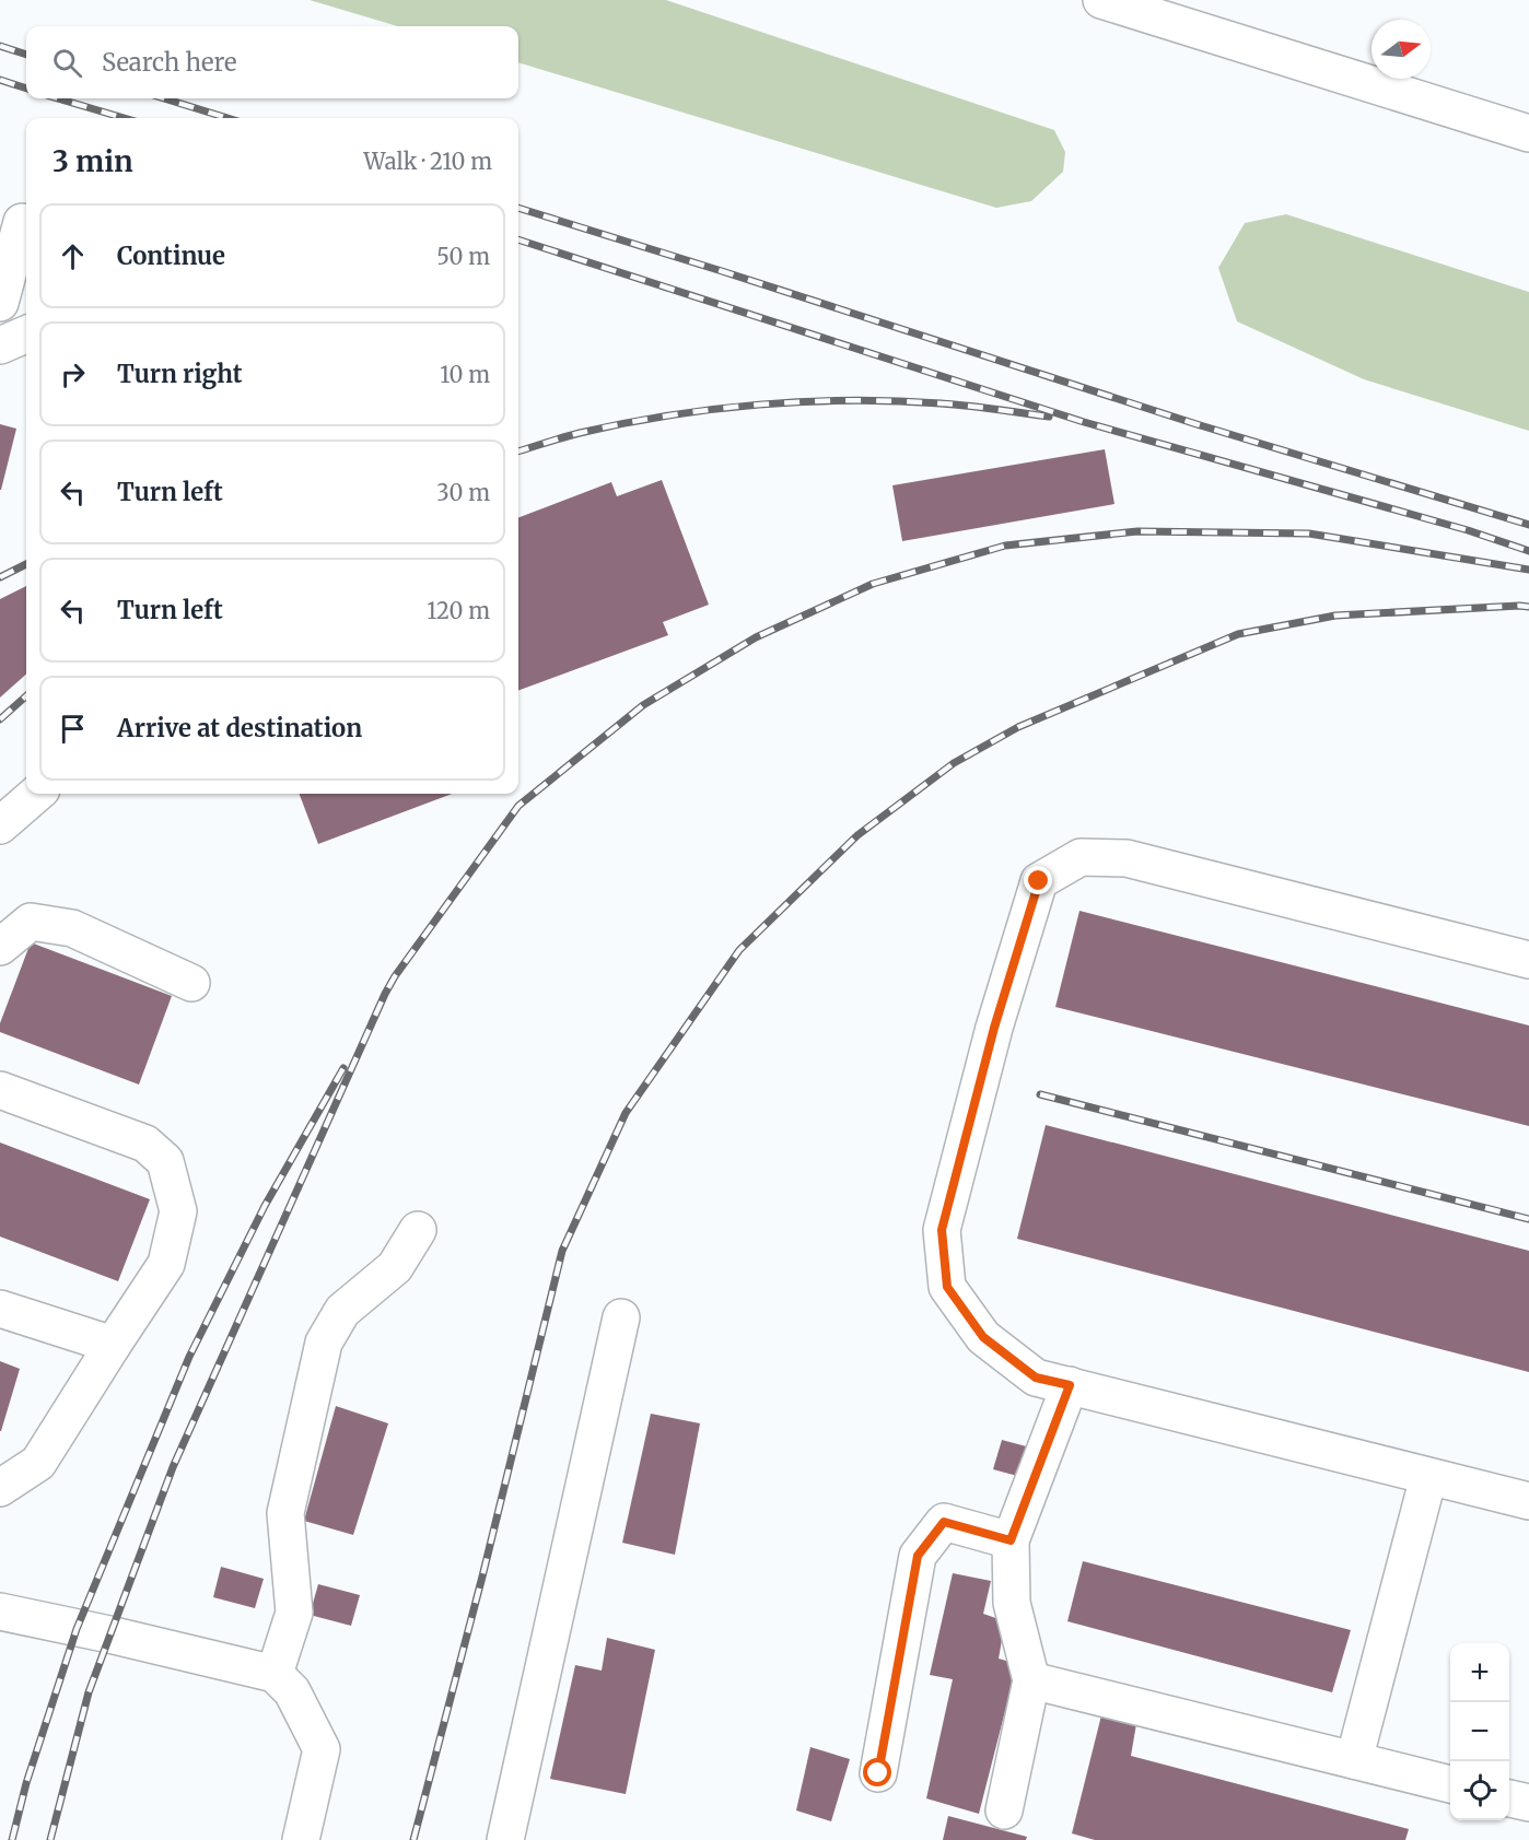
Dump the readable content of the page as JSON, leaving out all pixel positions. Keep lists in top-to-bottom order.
{
  "north": "right",
  "page": {
    "search": "Search here",
    "heading": ["3 min", "Walk · 210 m"],
    "list": [
      ["Continue", "50 m"],
      ["Turn right", "10 m"],
      ["Turn left", "30 m"],
      ["Turn left", "120 m"],
      "Arrive at destination"
    ],
    "map_buttons": ["+", "−"]
  }
}
